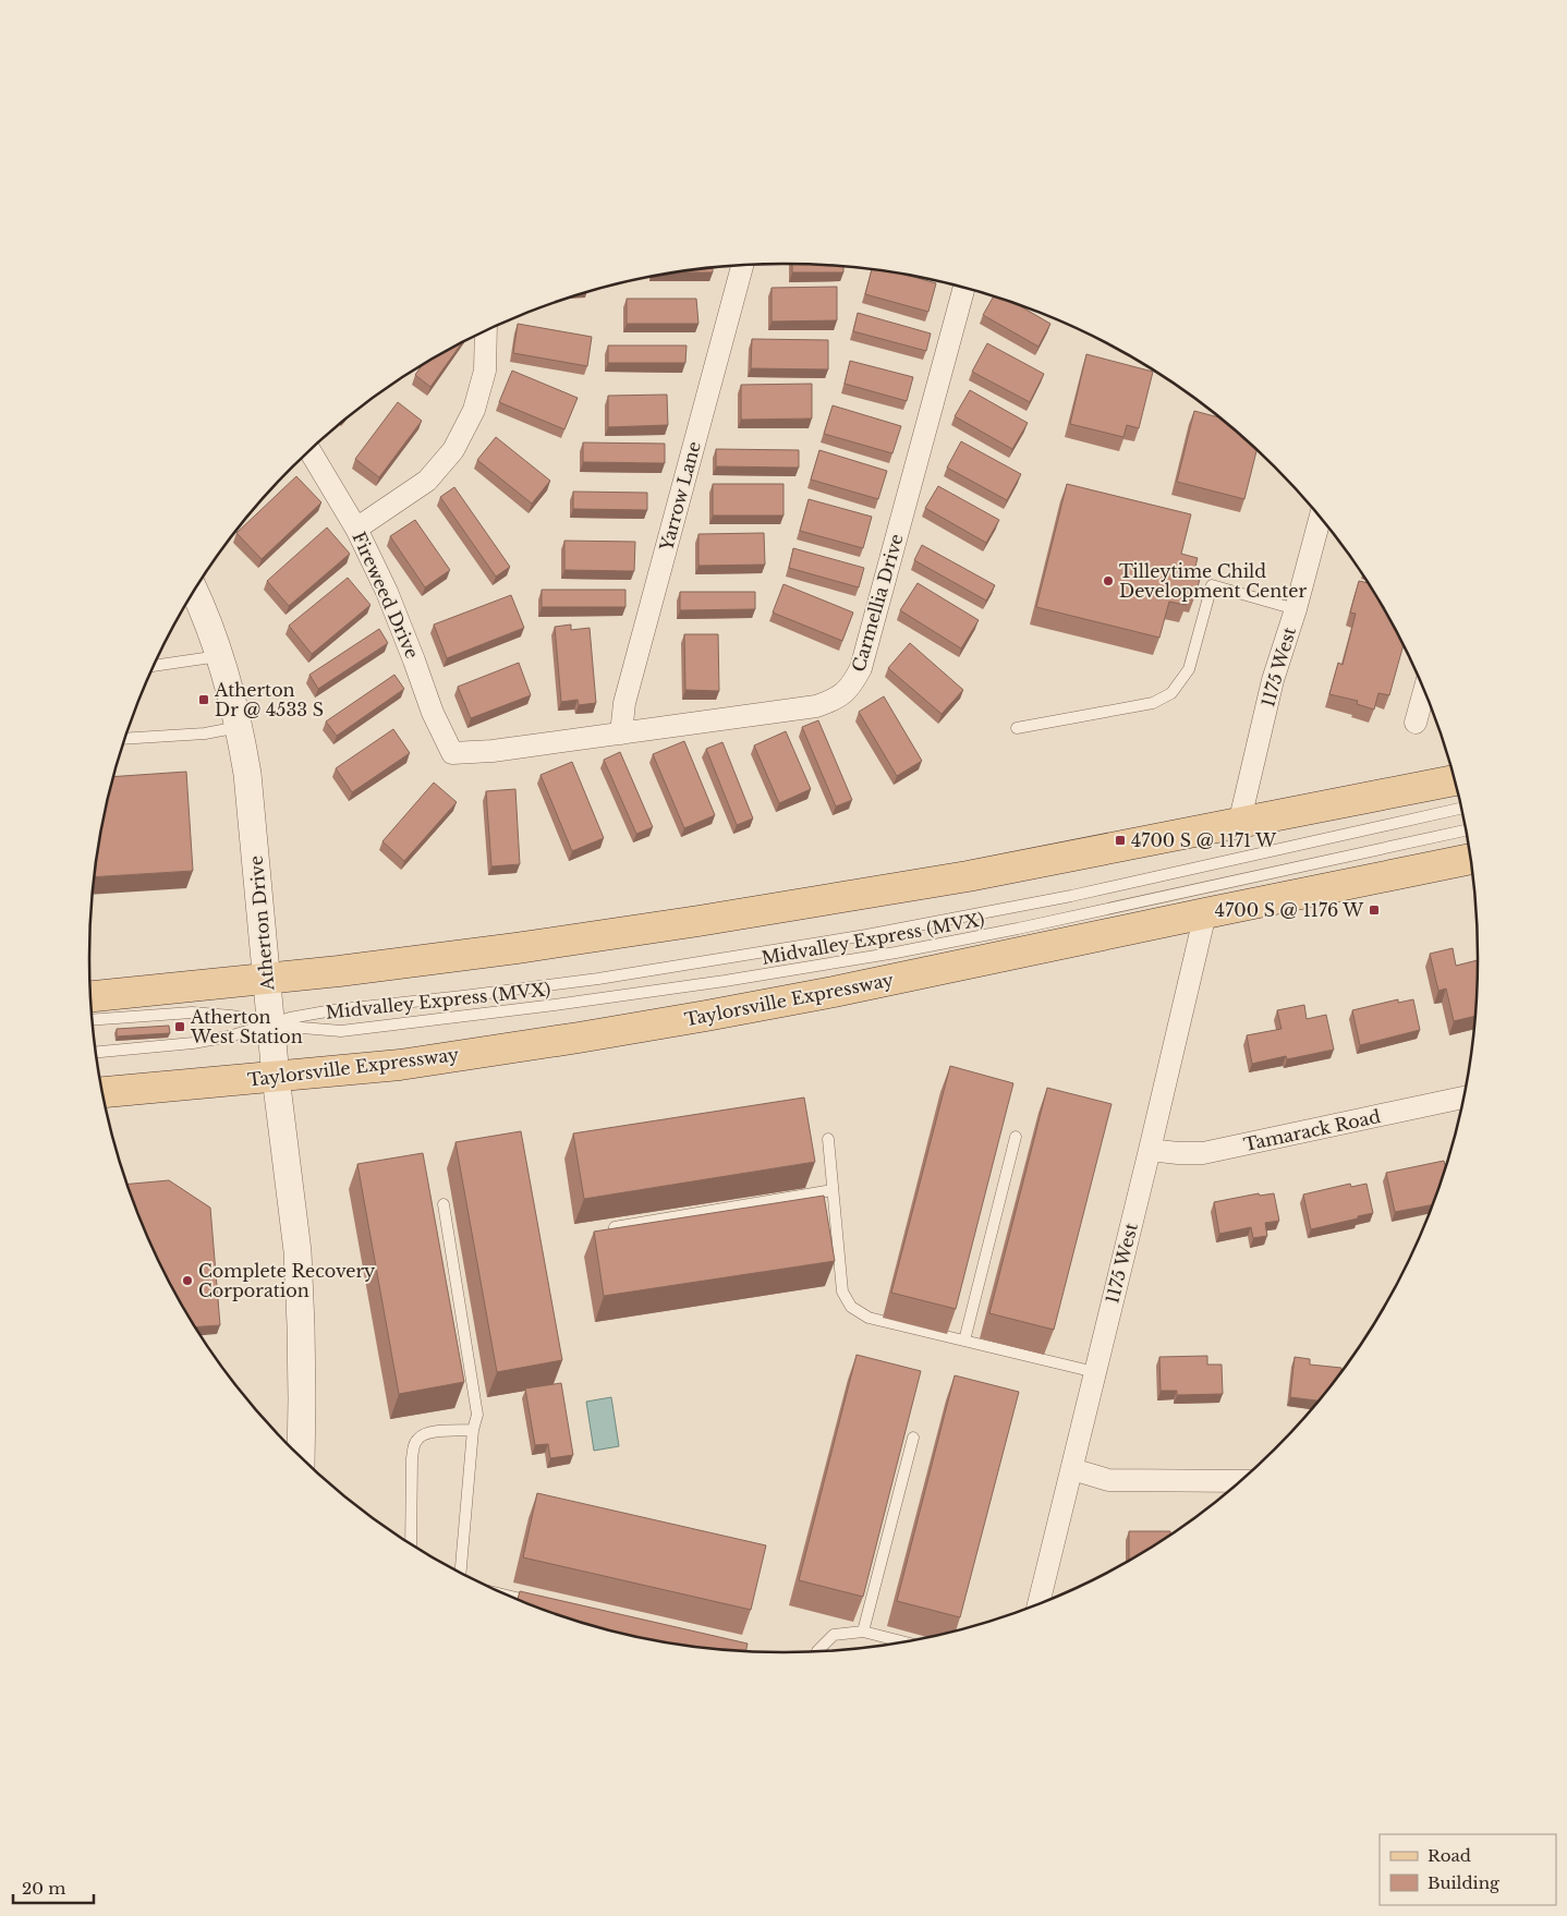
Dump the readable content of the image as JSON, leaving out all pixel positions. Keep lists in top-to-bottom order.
{
  "streets": {
    "main road": ["Taylorsville Expressway"],
    "street": [
      "Yarrow Lane",
      "Fireweed Drive",
      "Carmellia Drive",
      "1175 West",
      "Atherton Drive",
      "Tamarack Road"
    ],
    "lane": ["Midvalley Express (MVX)"]
  },
  "crossings": [
    ["Yarrow Lane", "Carmellia Drive"],
    ["Fireweed Drive", "Carmellia Drive"],
    ["1175 West", "Taylorsville Expressway"],
    ["1175 West", "Tamarack Road"],
    ["Atherton Drive", "Midvalley Express (MVX)"],
    ["Atherton Drive", "Taylorsville Expressway"]
  ],
  "places": {
    "other": ["Tilleytime Child Development Center", "Complete Recovery Corporation"],
    "transit": [
      "Atherton Dr @ 4533 S",
      "4700 S @ 1171 W",
      "4700 S @ 1176 W",
      "Atherton West Station"
    ]
  },
  "legend": ["Road", "Building"],
  "scale_bar": "20 m"
}
